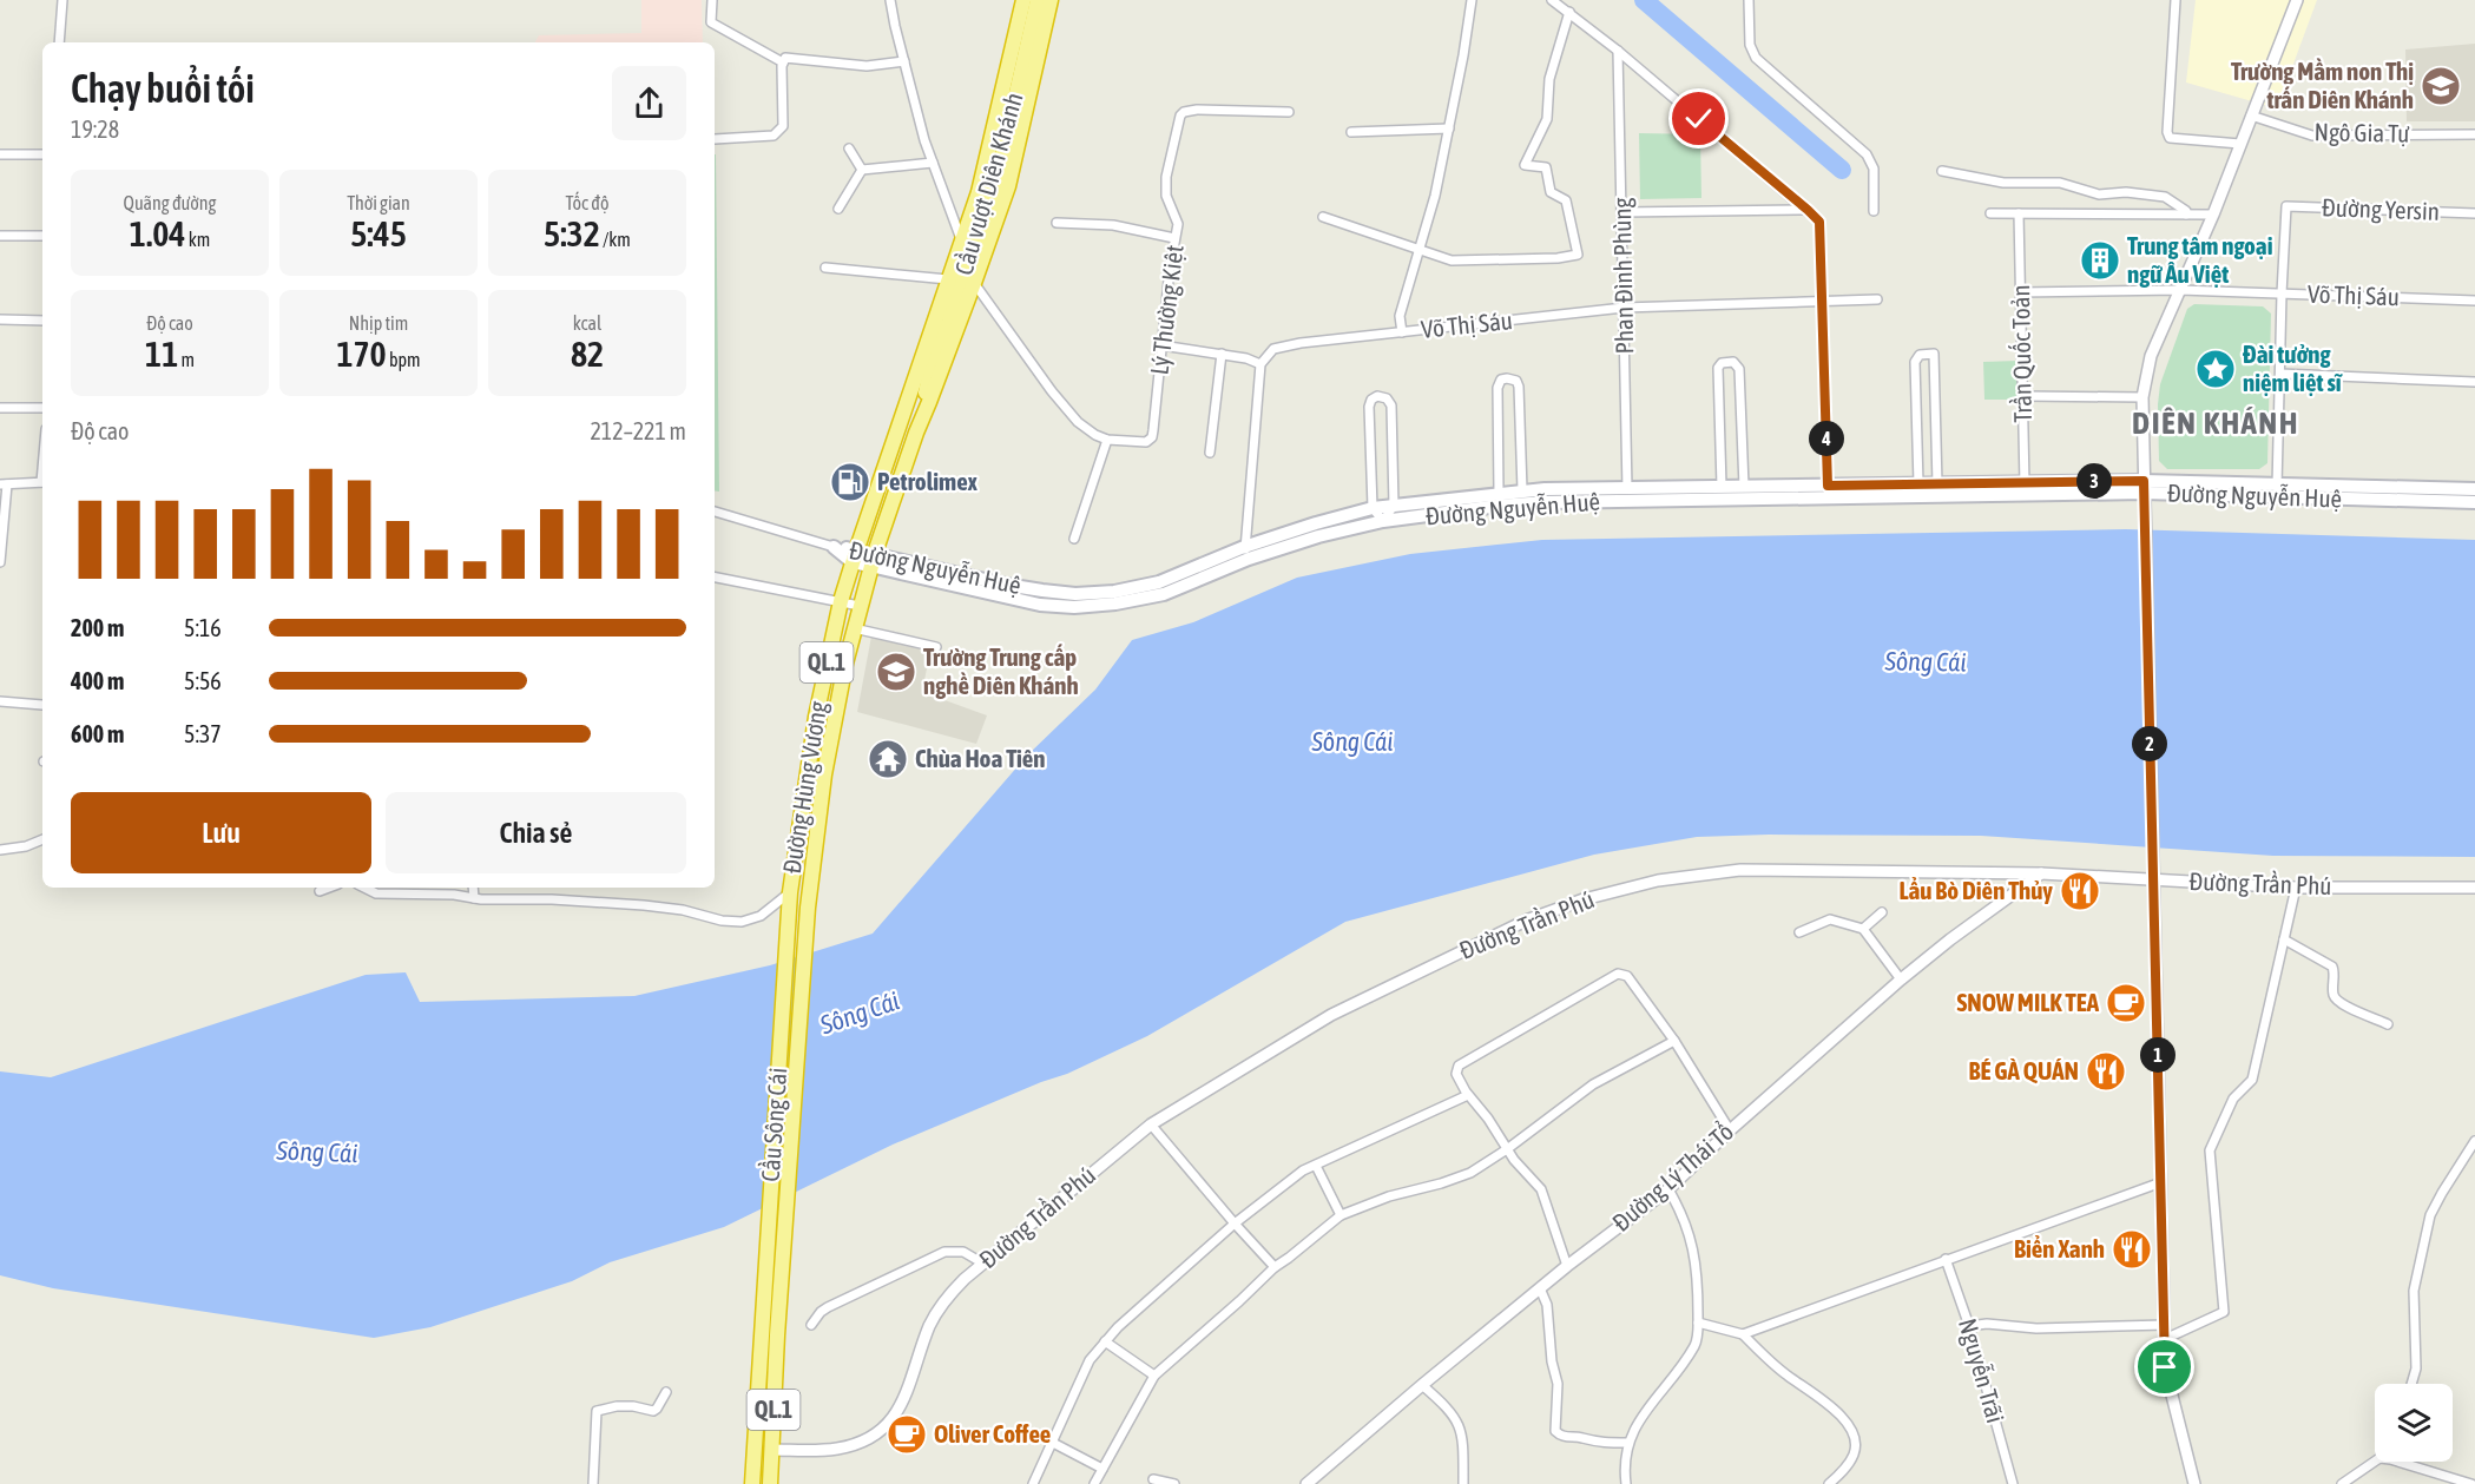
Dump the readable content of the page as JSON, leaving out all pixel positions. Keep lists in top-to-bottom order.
{
  "streets": {
    "highway": [
      "Cầu vượt Diên Khánh",
      "QL.1",
      "Đường Hùng Vương",
      "Cầu Sông Cái"
    ],
    "main road": ["Đường Nguyễn Huệ"],
    "street": [
      "Ngô Gia Tự",
      "Đường Yersin",
      "Phan Đình Phùng",
      "Võ Thị Sáu",
      "Lý Thường Kiệt",
      "Trần Quốc Toản",
      "Đường Trần Phú",
      "Đường Lý Thái Tổ",
      "Nguyễn Trãi"
    ]
  },
  "crossings": [
    ["Cầu vượt Diên Khánh", "QL.1"],
    ["Cầu vượt Diên Khánh", "Đường Hùng Vương"],
    ["Đường Yersin", "Võ Thị Sáu"],
    ["Phan Đình Phùng", "Võ Thị Sáu"],
    ["Phan Đình Phùng", "Đường Nguyễn Huệ"],
    ["Võ Thị Sáu", "Trần Quốc Toản"],
    ["Trần Quốc Toản", "Đường Nguyễn Huệ"],
    ["Đường Nguyễn Huệ", "Đường Hùng Vương"],
    ["QL.1", "Đường Hùng Vương"],
    ["QL.1", "Đường Trần Phú"],
    ["QL.1", "Cầu Sông Cái"],
    ["Đường Hùng Vương", "Cầu Sông Cái"],
    ["Đường Trần Phú", "Cầu Sông Cái"],
    ["Đường Trần Phú", "Đường Lý Thái Tổ"]
  ],
  "districts": ["DIÊN KHÁNH"],
  "water": ["Sông Cái"],
  "places": {
    "school or university": ["Trường Mầm non Thị trấn Diên Khánh", "Trường Trung cấp nghề Diên Khánh"],
    "building": ["Trung tâm ngoại ngữ Âu Việt"],
    "place": ["Đài tưởng niệm liệt sĩ"],
    "fuel station": ["Petrolimex"],
    "temple": ["Chùa Hoa Tiên"],
    "restaurant": ["Lẩu Bò Diên Thủy", "BÉ GÀ QUÁN", "Biển Xanh"],
    "cafe": ["SNOW MILK TEA", "Oliver Coffee"]
  },
  "page": {
    "heading": ["Chạy buổi tối", "19:28"],
    "stats": [
      ["Quãng đường", "1.04 km"],
      ["Thời gian", "5:45"],
      ["Tốc độ", "5:32 /km"],
      ["Độ cao", "11 m"],
      ["Nhịp tim", "170 bpm"],
      ["kcal", "82"]
    ],
    "chart": ["Độ cao", "212–221 m"],
    "pins": [
      "4",
      "3",
      "2",
      "1"
    ],
    "list": [
      {
        "name": "200 m",
        "note": "5:16"
      },
      {
        "name": "400 m",
        "note": "5:56"
      },
      {
        "name": "600 m",
        "note": "5:37"
      }
    ],
    "buttons": ["Lưu", "Chia sẻ"]
  }
}
